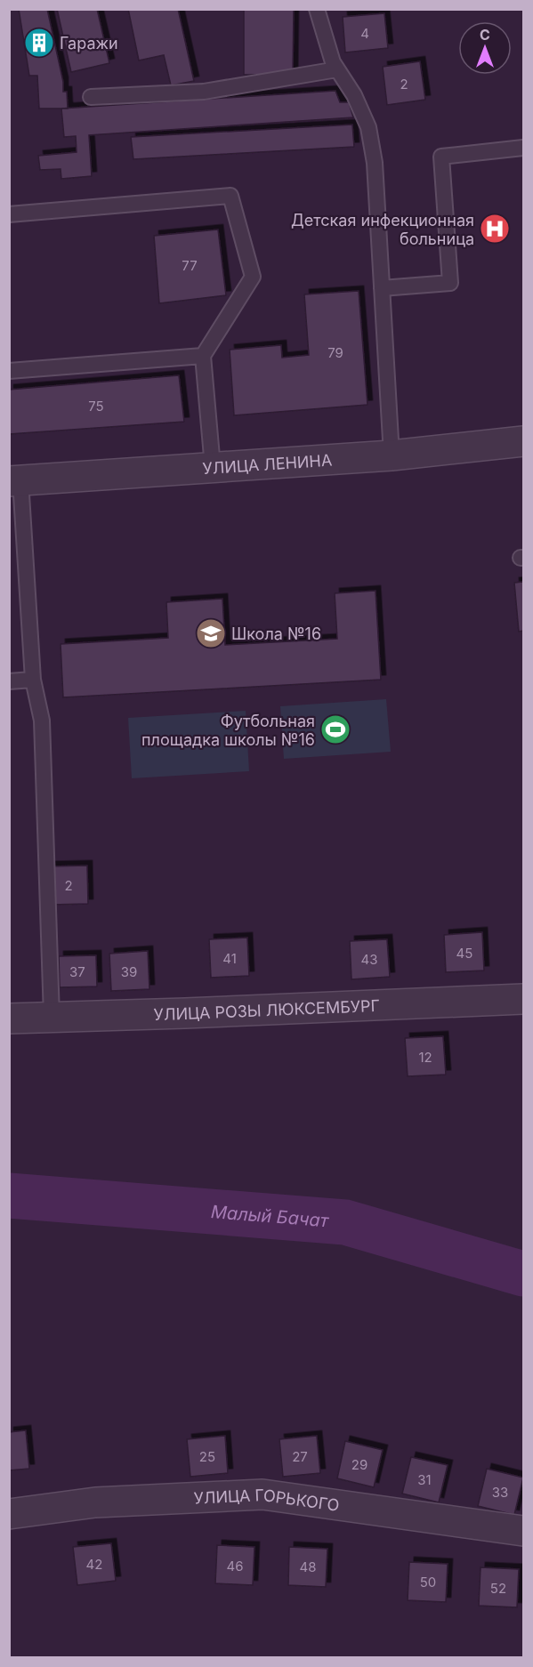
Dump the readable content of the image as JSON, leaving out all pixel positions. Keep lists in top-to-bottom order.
{
  "streets": {
    "street": ["УЛИЦА ЛЕНИНА", "УЛИЦА РОЗЫ ЛЮКСЕМБУРГ", "УЛИЦА ГОРЬКОГО"]
  },
  "water": ["Малый Бачат"],
  "places": {
    "building": ["Гаражи"],
    "hospital": ["Детская инфекционная больница"],
    "school or university": ["Школа №16"],
    "sports": ["Футбольная площадка школы №16"]
  },
  "house_numbers": [
    "4",
    "2",
    "77",
    "79",
    "75",
    "2",
    "45",
    "41",
    "43",
    "37",
    "39",
    "12",
    "25",
    "27",
    "29",
    "31",
    "33",
    "42",
    "46",
    "48",
    "50",
    "52"
  ],
  "north": "top"
}
